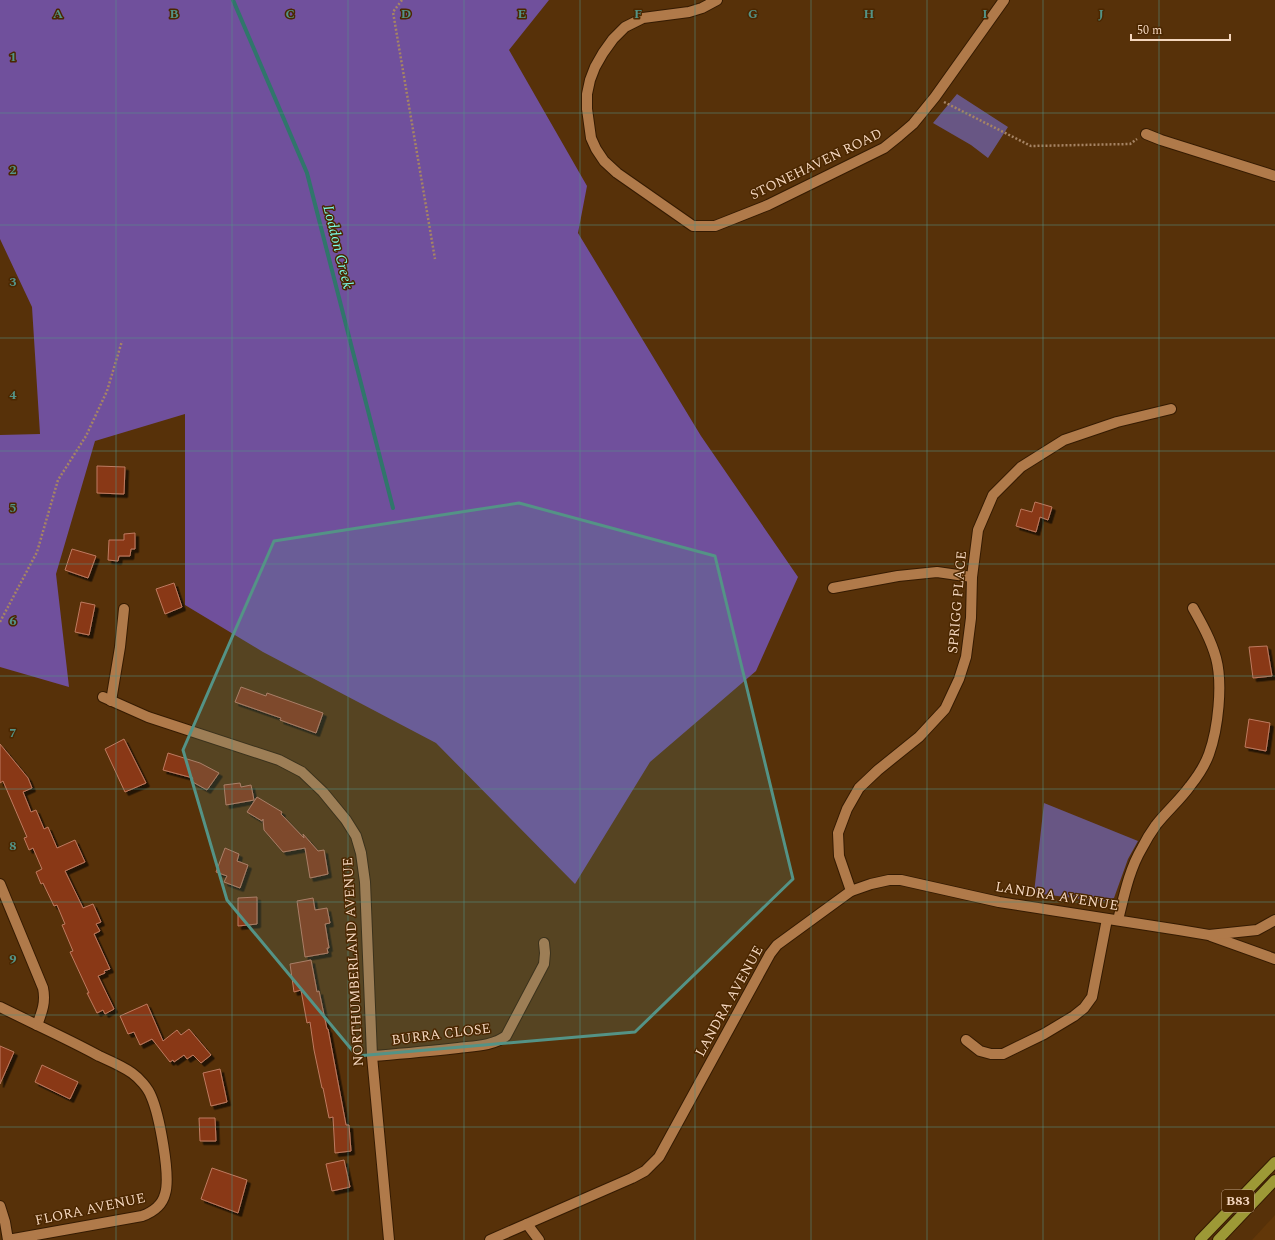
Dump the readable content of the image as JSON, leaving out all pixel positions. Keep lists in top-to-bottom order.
{
  "streets": {
    "main road": ["B83"],
    "street": [
      "STONEHAVEN ROAD",
      "SPRIGG PLACE",
      "LANDRA AVENUE",
      "NORTHUMBERLAND AVENUE",
      "BURRA CLOSE",
      "FLORA AVENUE"
    ]
  },
  "crossings": [
    ["SPRIGG PLACE", "LANDRA AVENUE"],
    ["NORTHUMBERLAND AVENUE", "BURRA CLOSE"]
  ],
  "water": ["Loddon Creek"],
  "scale_bar": "50 m",
  "grid": {
    "columns": [
      "A",
      "B",
      "C",
      "D",
      "E",
      "F",
      "G",
      "H",
      "I",
      "J"
    ],
    "rows": [
      "1",
      "2",
      "3",
      "4",
      "5",
      "6",
      "7",
      "8",
      "9"
    ]
  }
}
